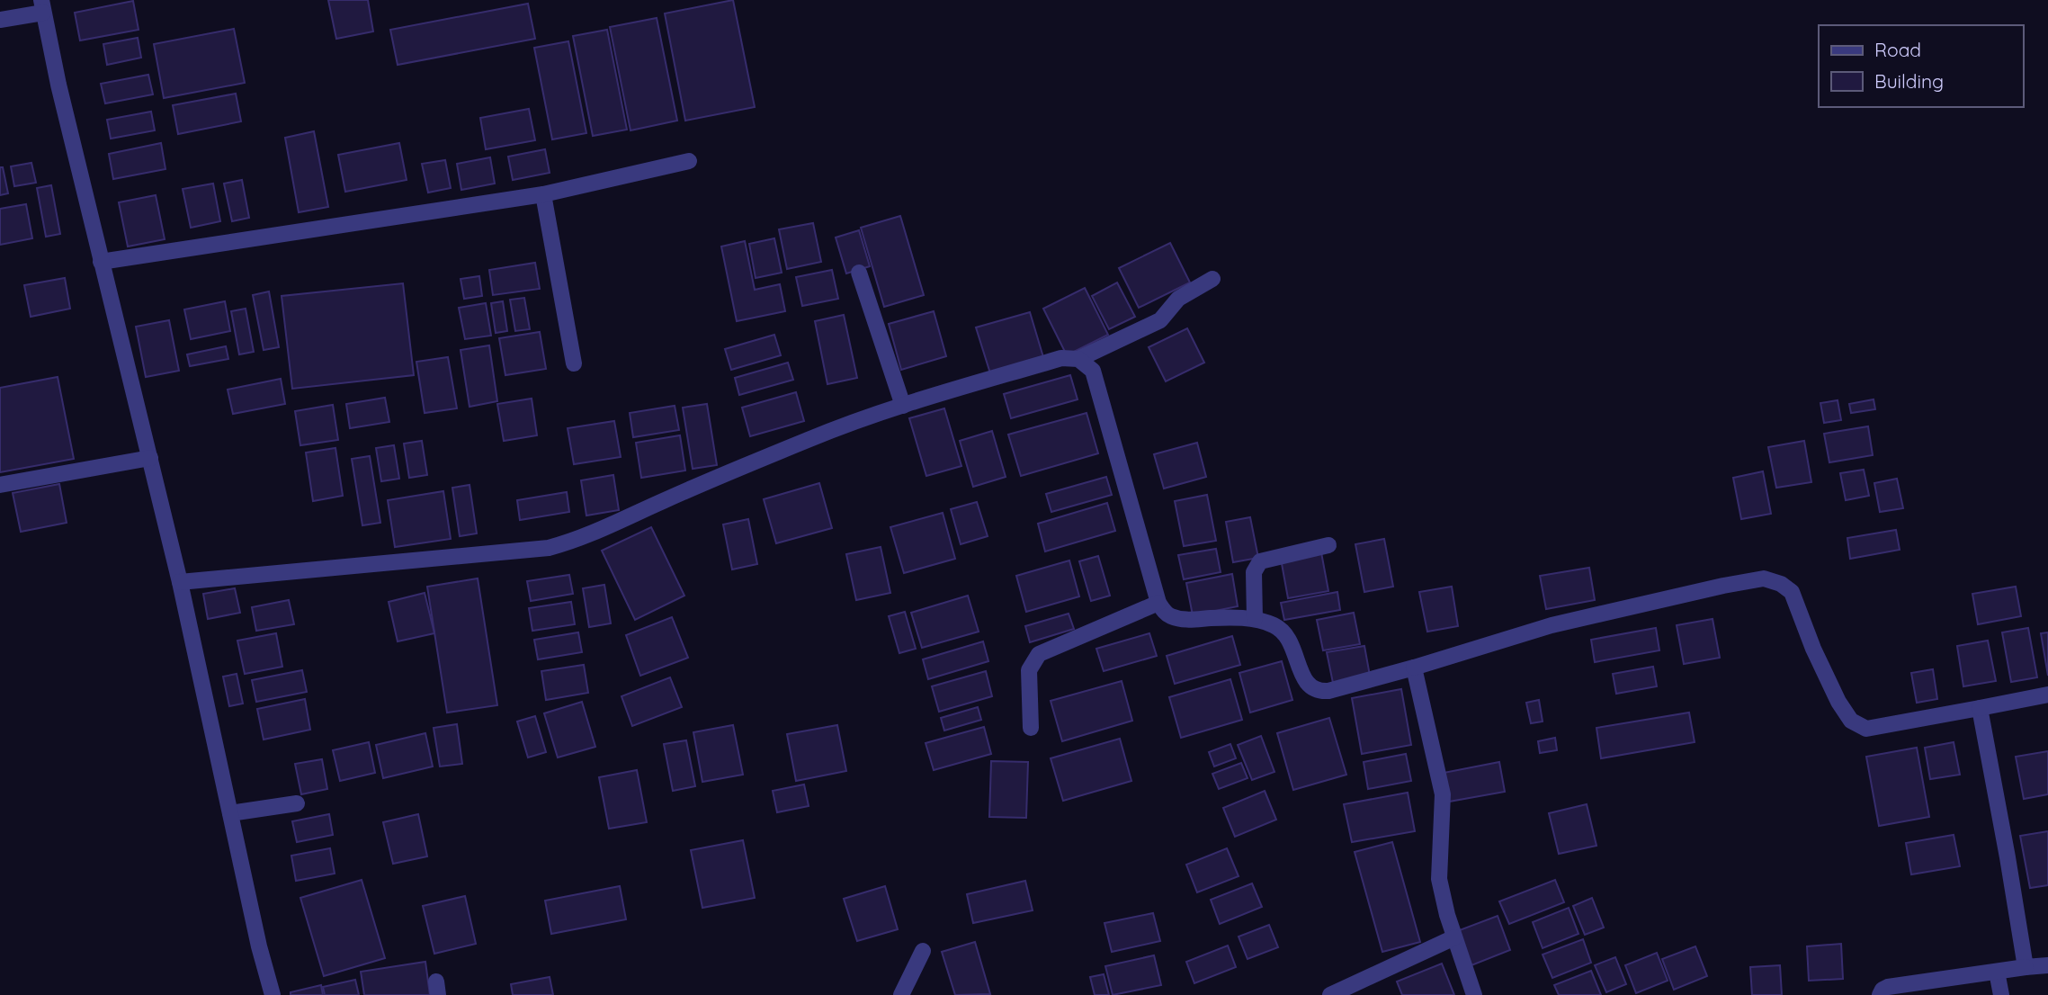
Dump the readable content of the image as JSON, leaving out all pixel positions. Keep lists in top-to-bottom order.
{
  "legend": ["Road", "Building"]
}
